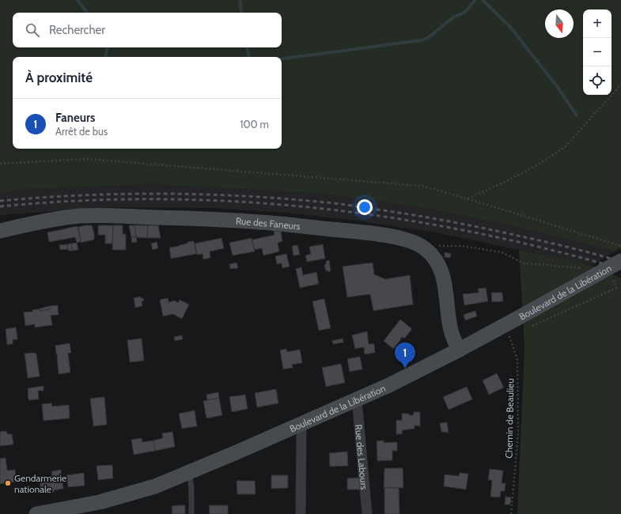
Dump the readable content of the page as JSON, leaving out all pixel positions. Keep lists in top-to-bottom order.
{
  "streets": {
    "street": ["Rue des Faneurs", "Boulevard de la Libération", "Rue des Labours"],
    "path": ["Chemin de Beaulieu"]
  },
  "crossings": [
    ["Rue des Faneurs", "Boulevard de la Libération"],
    ["Boulevard de la Libération", "Chemin de Beaulieu"],
    ["Boulevard de la Libération", "Rue des Labours"]
  ],
  "places": ["Gendarmerie nationale"],
  "north": "bottom",
  "page": {
    "map_buttons": ["+", "−"],
    "search": "Rechercher",
    "heading": "À proximité",
    "list": [
      {
        "mark": "1",
        "name": "Faneurs",
        "note": "Arrêt de bus",
        "value": "100 m"
      }
    ],
    "pins": "1"
  }
}
